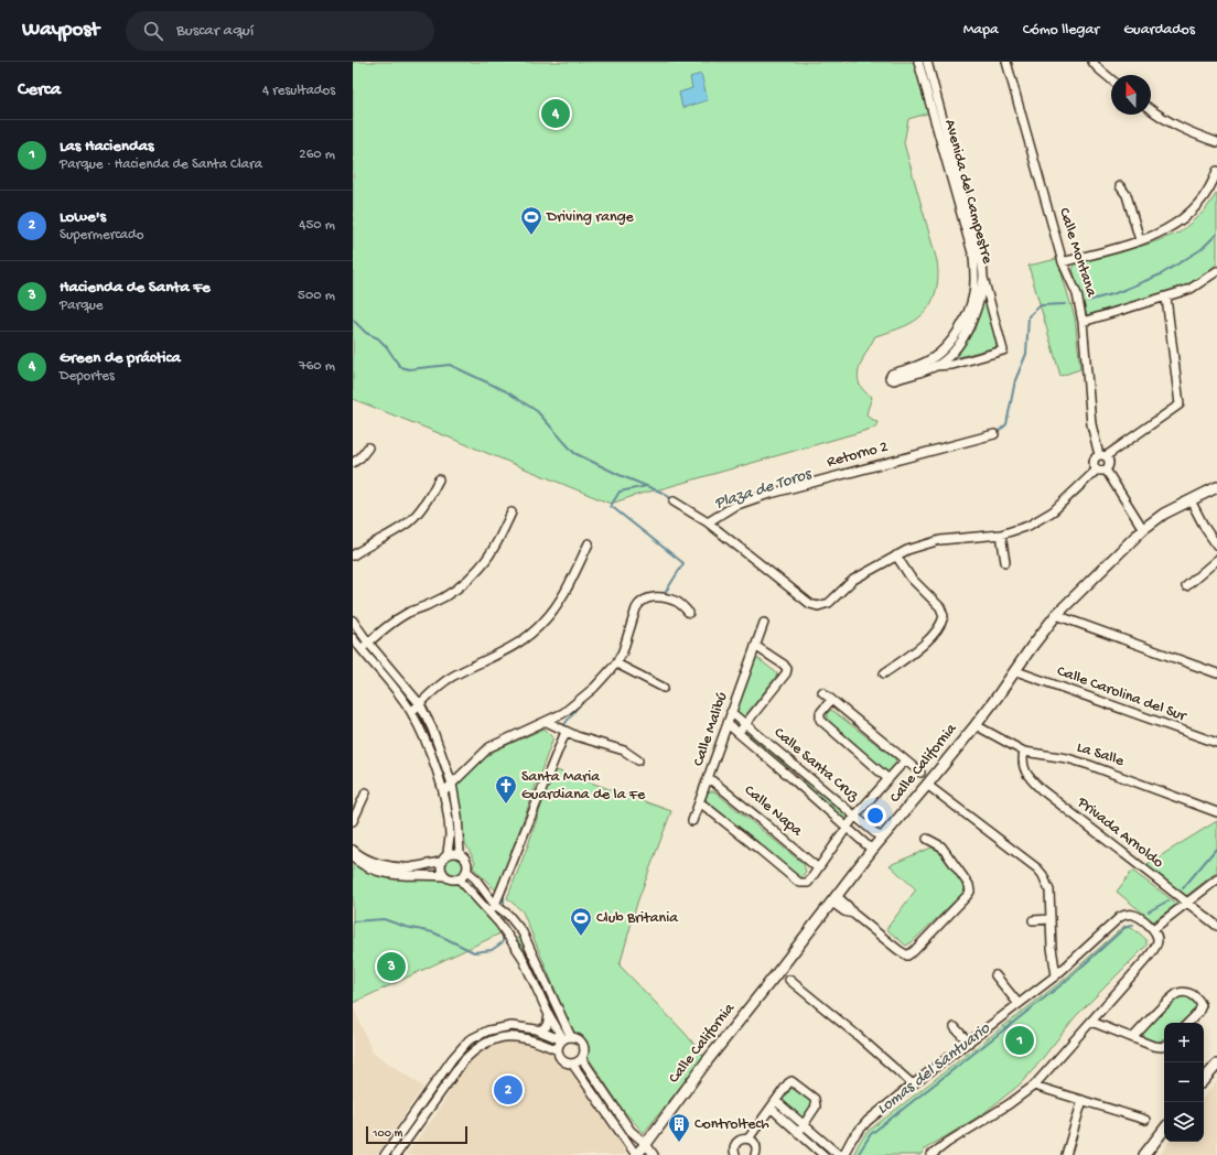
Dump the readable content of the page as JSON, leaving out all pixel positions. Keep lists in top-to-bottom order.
{
  "streets": {
    "main road": ["Calle California"],
    "street": [
      "Avenida del Campestre",
      "Calle Montana",
      "Retorno 2",
      "Calle Carolina del Sur",
      "Calle Malibú",
      "La Salle",
      "Calle Santa Cruz",
      "Calle Napa",
      "Privada Arnoldo"
    ]
  },
  "crossings": [
    ["Calle Carolina del Sur", "Calle California"],
    ["Calle Malibú", "Calle Santa Cruz"],
    ["Calle Malibú", "Calle Napa"],
    ["La Salle", "Calle California"],
    ["La Salle", "Privada Arnoldo"],
    ["Calle California", "Calle Santa Cruz"]
  ],
  "water": ["Plaza de Toros", "Lomas del Santuario"],
  "places": {
    "sports": ["Driving range", "Club Britania"],
    "church": ["Santa Maria Guardiana de la Fe"],
    "building": ["Controltech"]
  },
  "scale_bar": "100 m",
  "north": "top",
  "page": {
    "header": "Waypost",
    "search": "Buscar aquí",
    "nav": ["Mapa", "Cómo llegar", "Guardados"],
    "heading": ["Cerca", "4 resultados"],
    "pins": [
      "4",
      "3",
      "1",
      "2"
    ],
    "list": [
      {
        "mark": "1",
        "name": "Las Haciendas",
        "note": "Parque · Hacienda de Santa Clara",
        "value": "260 m"
      },
      {
        "mark": "2",
        "name": "Lowe's",
        "note": "Supermercado",
        "value": "450 m"
      },
      {
        "mark": "3",
        "name": "Hacienda de Santa Fe",
        "note": "Parque",
        "value": "500 m"
      },
      {
        "mark": "4",
        "name": "Green de práctica",
        "note": "Deportes",
        "value": "760 m"
      }
    ],
    "map_buttons": ["+", "−"],
    "scale": "100 m"
  }
}
